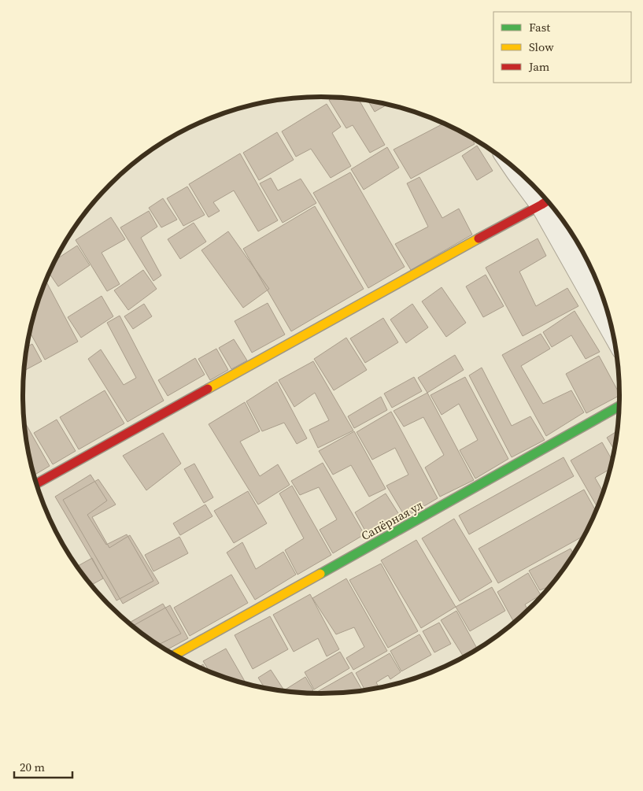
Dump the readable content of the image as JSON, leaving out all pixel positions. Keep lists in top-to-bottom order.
{
  "streets": {
    "street": ["Сапёрная ул"]
  },
  "legend": ["Fast", "Slow", "Jam"],
  "scale_bar": "20 m"
}
